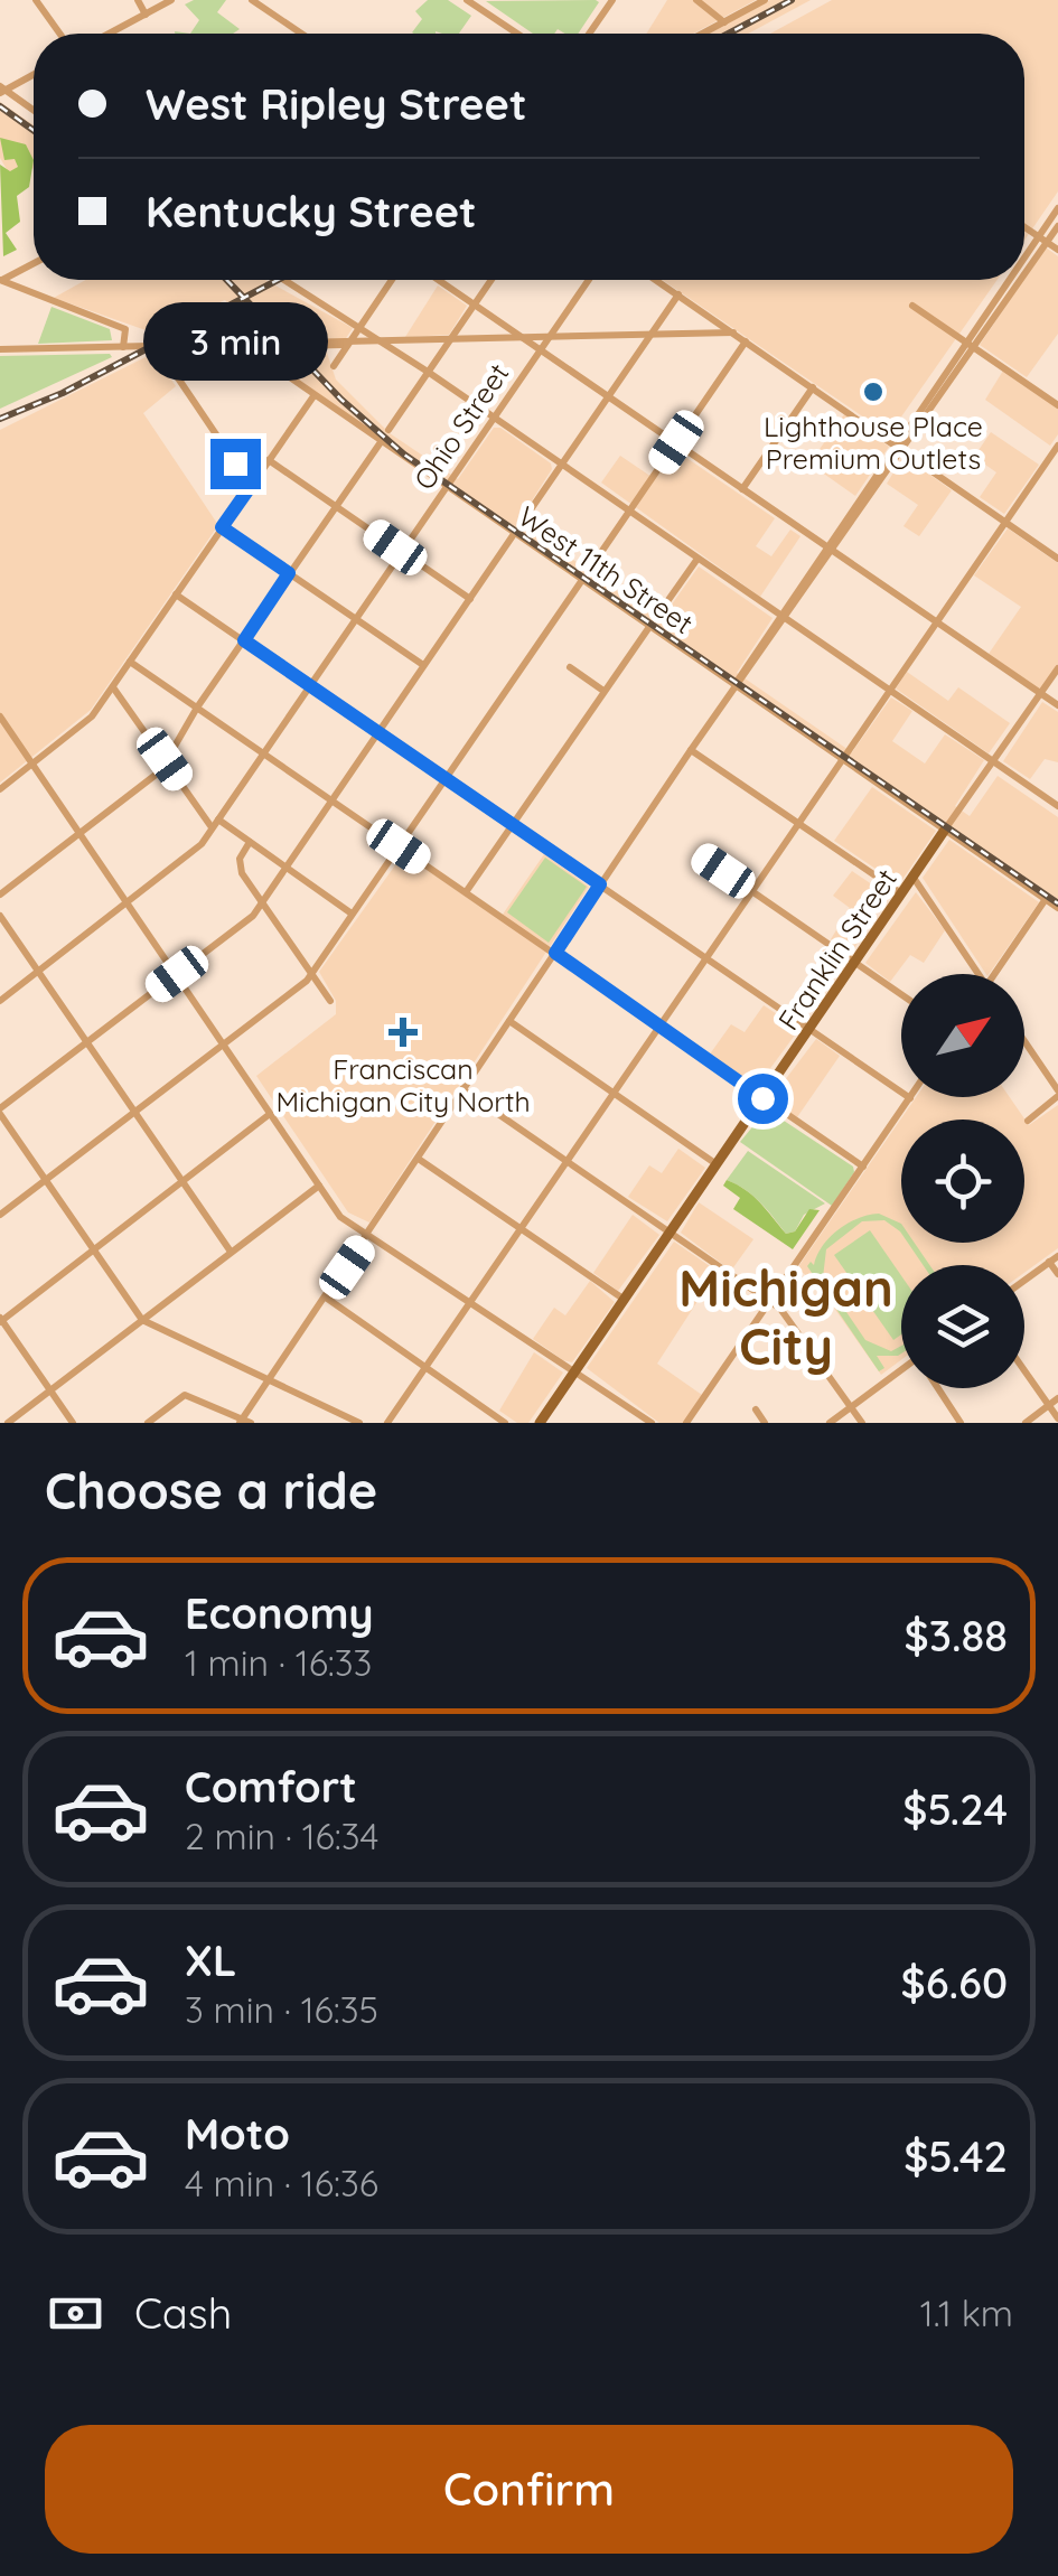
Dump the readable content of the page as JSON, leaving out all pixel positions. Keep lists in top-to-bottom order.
{
  "streets": {
    "main road": ["Franklin Street"],
    "street": ["Ohio Street", "West 11th Street"]
  },
  "crossings": [
    ["Ohio Street", "West 11th Street"],
    ["West 11th Street", "Franklin Street"]
  ],
  "districts": ["Michigan City"],
  "places": {
    "other": ["Lighthouse Place Premium Outlets"],
    "health": ["Franciscan Michigan City North"]
  },
  "north": "top right",
  "page": {
    "banner": ["West Ripley Street", "Kentucky Street"],
    "bubble": "3 min",
    "heading": "Choose a ride",
    "list": [
      {
        "name": "Economy",
        "note": "1 min · 16:33",
        "value": "$3.88"
      },
      {
        "name": "Comfort",
        "note": "2 min · 16:34",
        "value": "$5.24"
      },
      {
        "name": "XL",
        "note": "3 min · 16:35",
        "value": "$6.60"
      },
      {
        "name": "Moto",
        "note": "4 min · 16:36",
        "value": "$5.42"
      }
    ],
    "pay": ["Cash", "1.1 km"],
    "buttons": "Confirm"
  }
}
